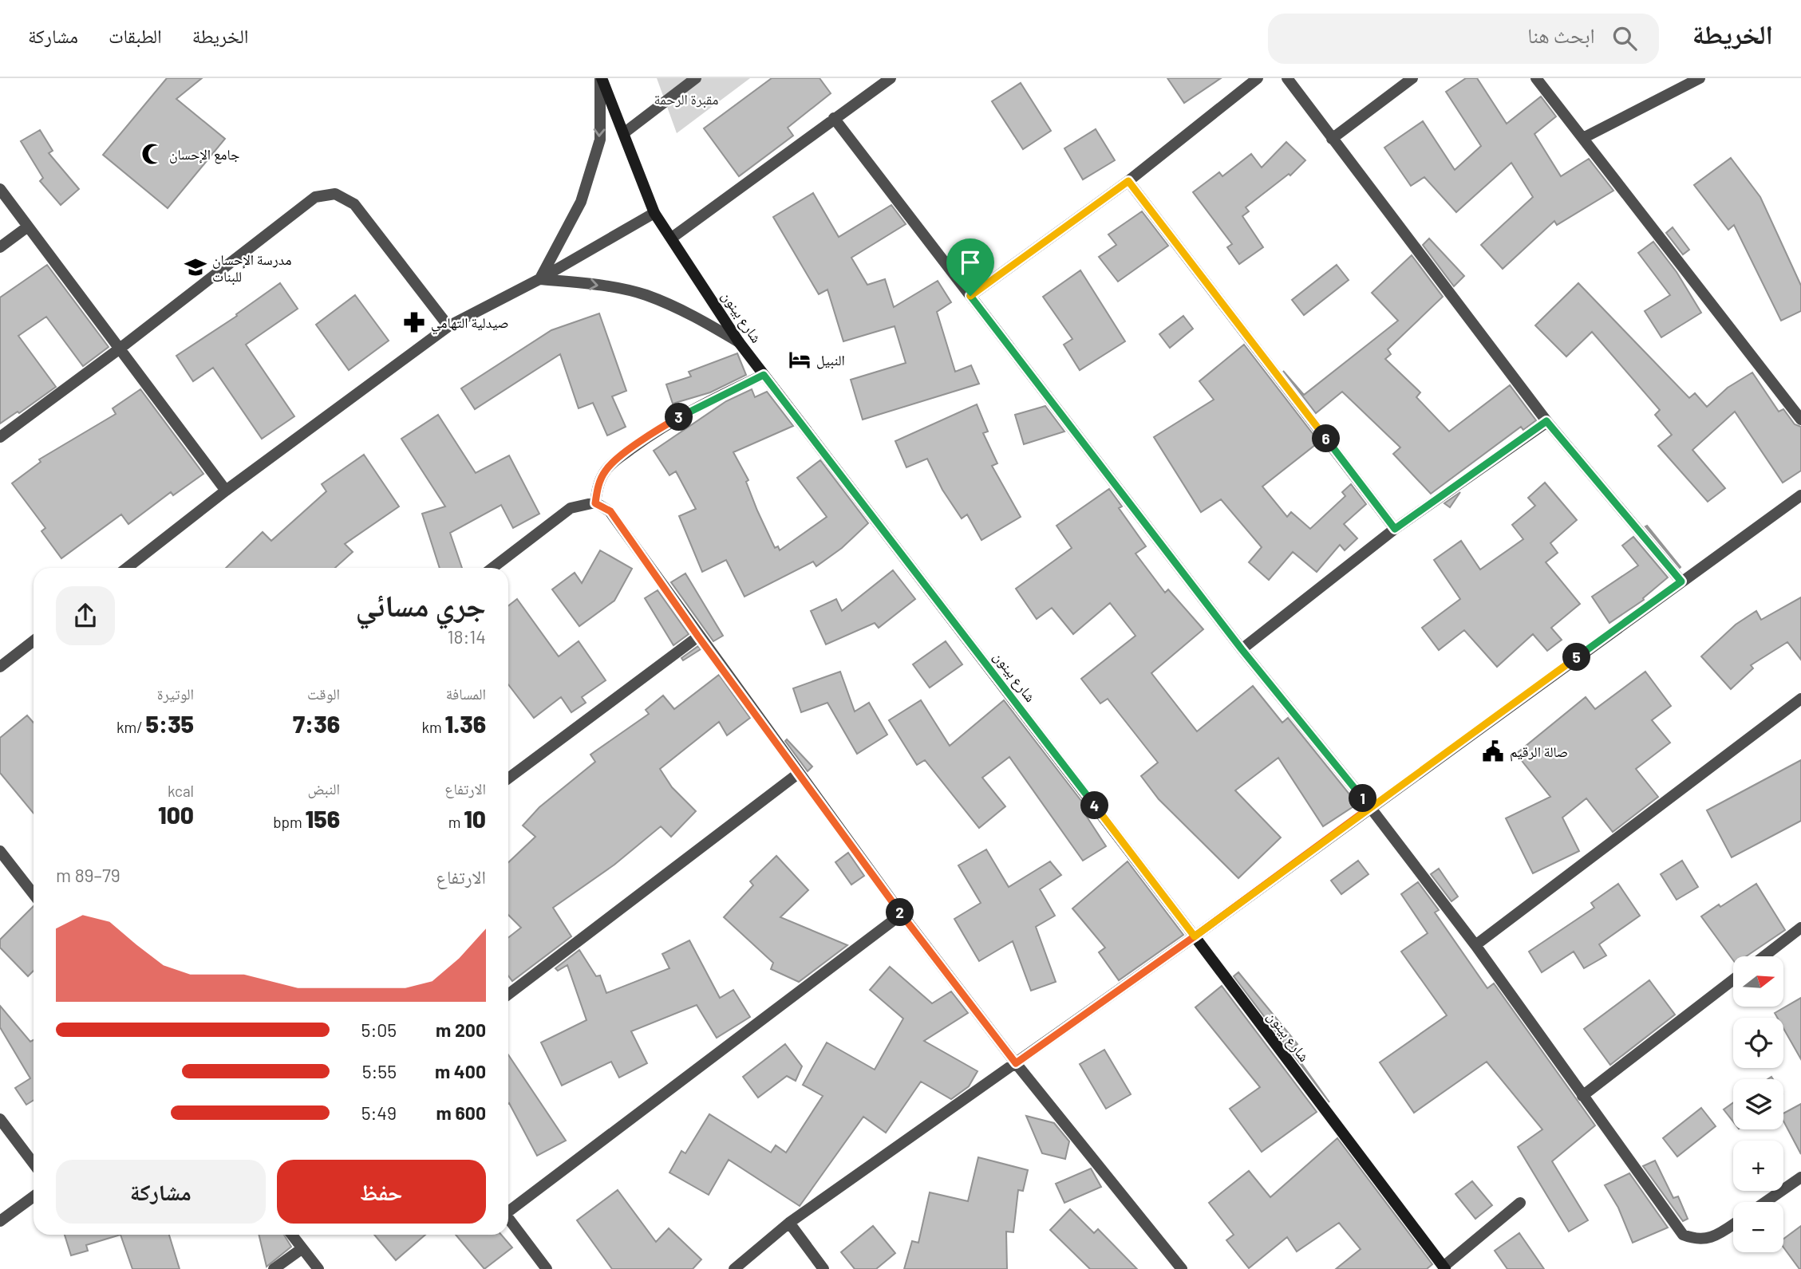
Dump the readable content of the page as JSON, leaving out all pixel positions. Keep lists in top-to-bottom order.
{
  "streets": {
    "street": ["شارع بينون"]
  },
  "parks": ["مقبرة الرحمة"],
  "places": {
    "mosque": ["جامع الإحسان"],
    "school or university": ["مدرسة الإحسان للبنات"],
    "pharmacy": ["صيدلية التهامي"],
    "hotel": ["النبيل"],
    "public building": ["صالة الرقيم"]
  },
  "north": "right",
  "page": {
    "header": "الخريطة",
    "search": "ابحث هنا",
    "nav": ["الخريطة", "الطبقات", "مشاركة"],
    "pins": [
      "3",
      "6",
      "5",
      "1",
      "4",
      "2"
    ],
    "heading": ["جري مسائي", "18:14"],
    "stats": [
      ["المسافة", "1.36 km"],
      ["الوقت", "7:36"],
      ["الوتيرة", "5:35 /km"],
      ["الارتفاع", "10 m"],
      ["النبض", "156 bpm"],
      ["kcal", "100"]
    ],
    "chart": ["الارتفاع", "79–89 m"],
    "map_buttons": ["+", "−"],
    "list": [
      {
        "name": "200 m",
        "note": "5:05"
      },
      {
        "name": "400 m",
        "note": "5:55"
      },
      {
        "name": "600 m",
        "note": "5:49"
      }
    ],
    "buttons": ["حفظ", "مشاركة"]
  }
}
